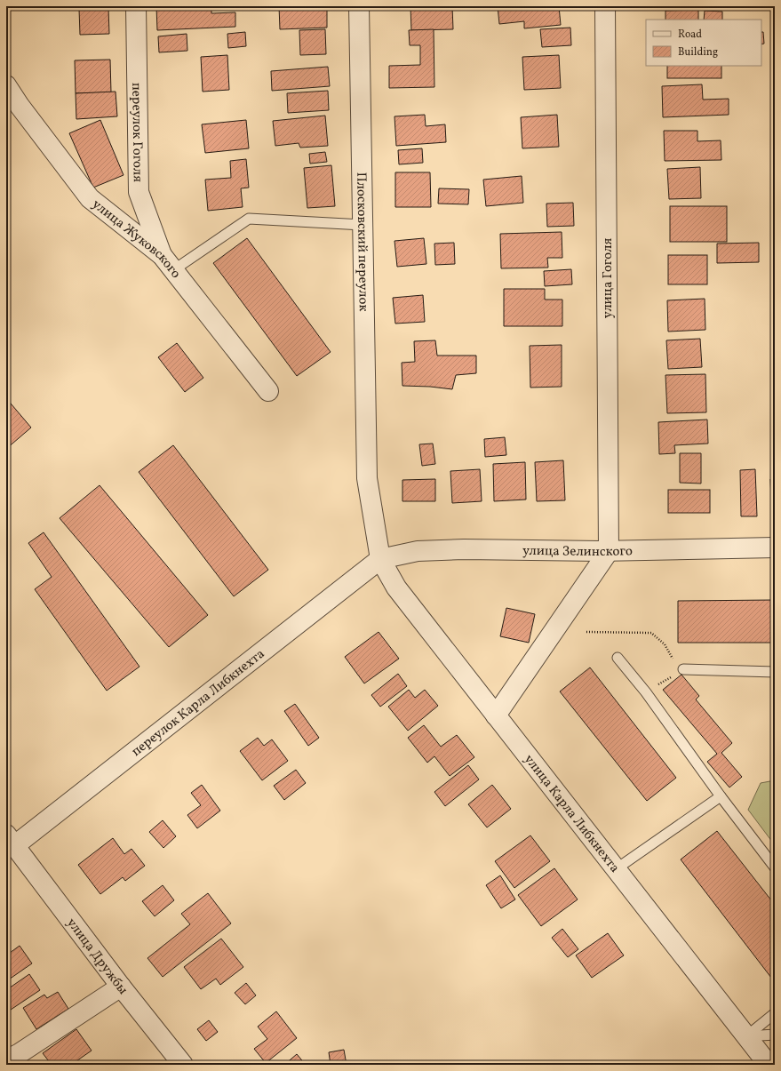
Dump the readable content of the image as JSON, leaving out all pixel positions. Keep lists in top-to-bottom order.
{
  "streets": {
    "street": [
      "переулок Гоголя",
      "улица Жуковского",
      "Плосковский переулок",
      "улица Гоголя",
      "улица Зелинского",
      "переулок Карла Либкнехта",
      "улица Карла Либкнехта",
      "улица Дружбы"
    ]
  },
  "crossings": [
    ["переулок Гоголя", "улица Жуковского"],
    ["Плосковский переулок", "улица Зелинского"],
    ["Плосковский переулок", "переулок Карла Либкнехта"],
    ["Плосковский переулок", "улица Карла Либкнехта"],
    ["улица Гоголя", "улица Зелинского"],
    ["улица Зелинского", "переулок Карла Либкнехта"],
    ["улица Зелинского", "улица Карла Либкнехта"],
    ["переулок Карла Либкнехта", "улица Карла Либкнехта"],
    ["переулок Карла Либкнехта", "улица Дружбы"]
  ],
  "legend": ["Road", "Building"]
}
